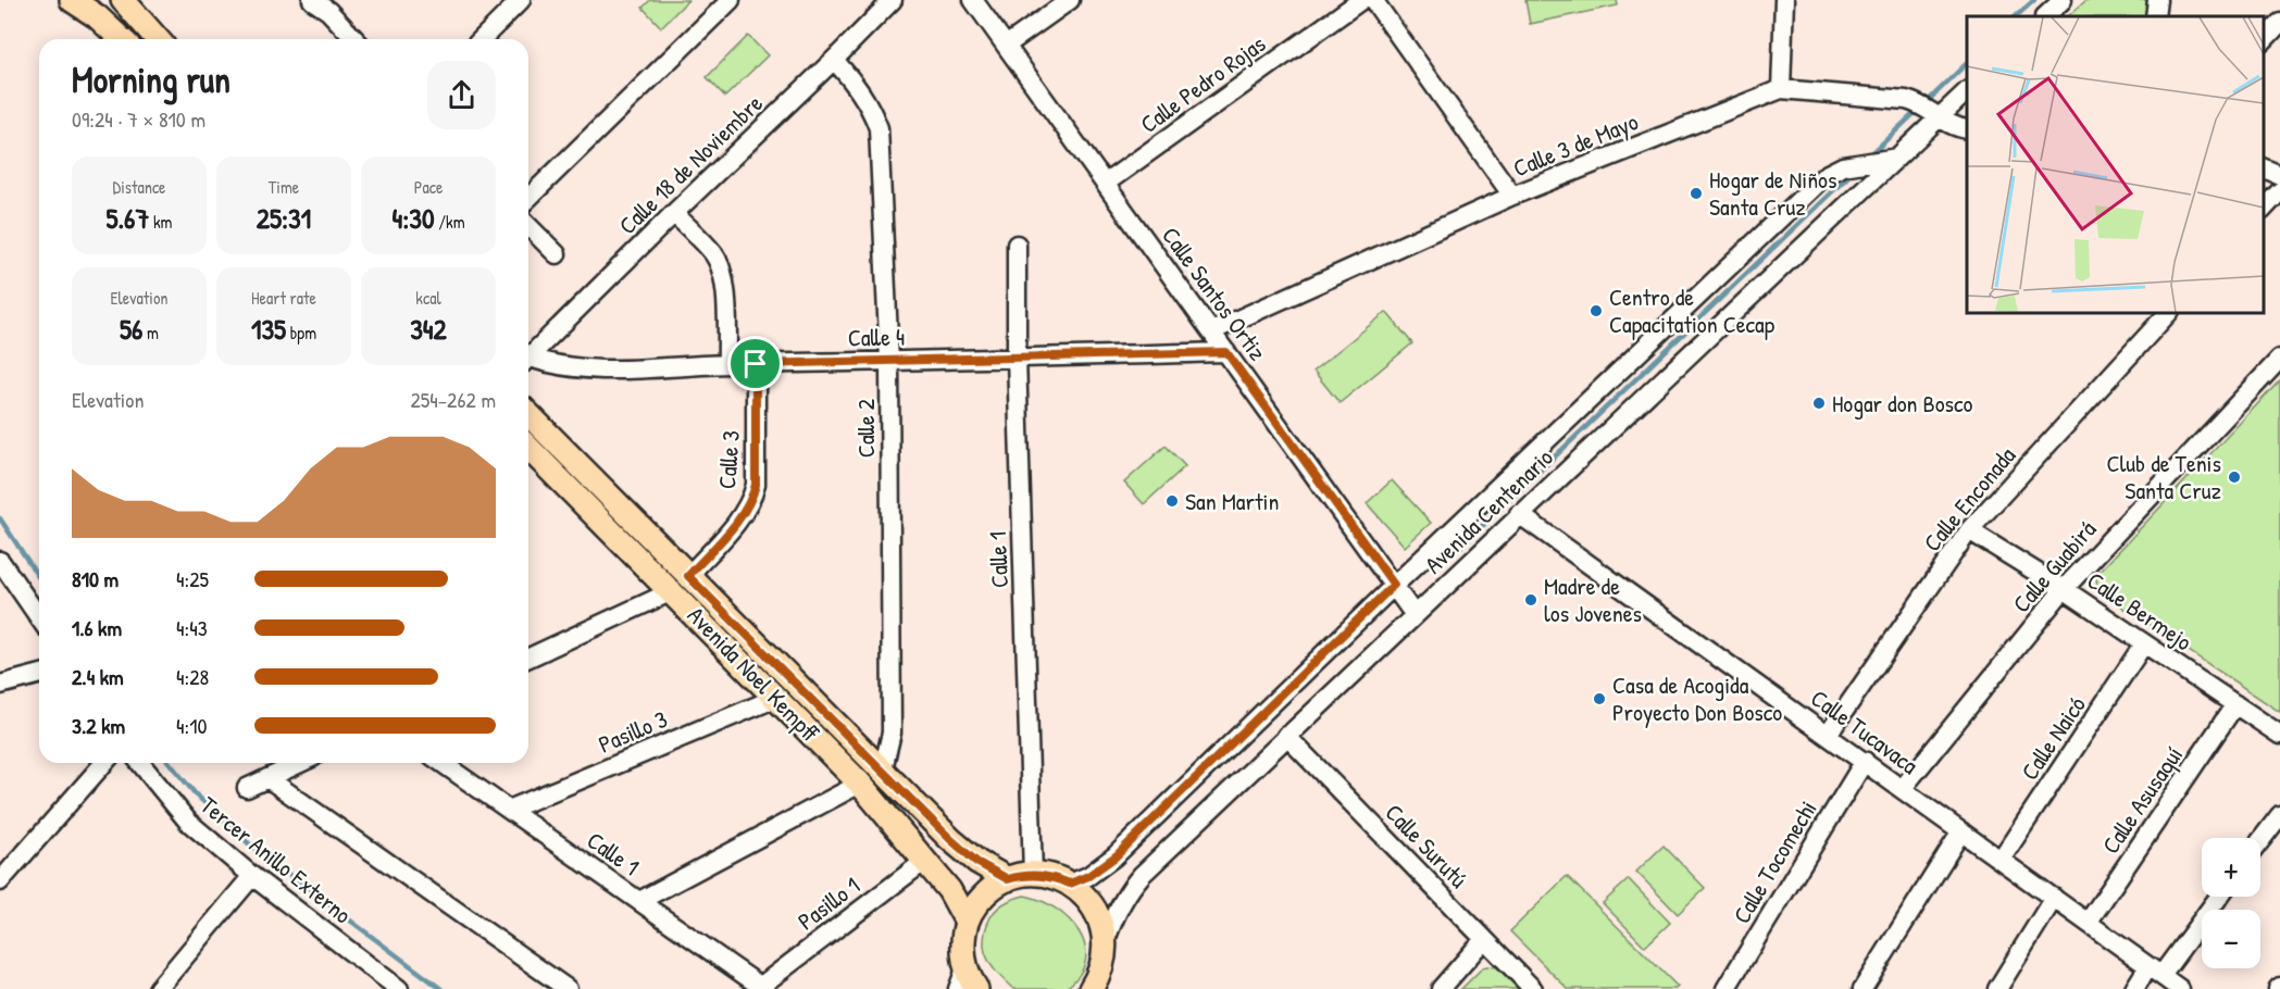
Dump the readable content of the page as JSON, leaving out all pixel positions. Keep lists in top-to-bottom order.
{
  "streets": {
    "main road": ["Avenida Noel Kempff"],
    "street": [
      "Calle Pedro Rojas",
      "Calle 3 de Mayo",
      "Calle 18 de Noviembre",
      "Calle Santos Ortiz",
      "Calle 4",
      "Calle 2",
      "Calle 3",
      "Calle Enconada",
      "Avenida Centenario",
      "Calle 1",
      "Calle Guabirá",
      "Calle Bermejo",
      "Pasillo 3",
      "Calle Tucavaca",
      "Calle Naicó",
      "Calle Asusaquí",
      "Calle Surutú",
      "Tercer Anillo Externo",
      "Calle Tocomechi",
      "Pasillo 1"
    ]
  },
  "crossings": [
    ["Calle Pedro Rojas", "Calle Santos Ortiz"],
    ["Calle 3 de Mayo", "Calle Santos Ortiz"],
    ["Calle 3 de Mayo", "Avenida Centenario"],
    ["Calle 18 de Noviembre", "Calle 2"],
    ["Calle Santos Ortiz", "Calle 4"],
    ["Calle Santos Ortiz", "Avenida Centenario"],
    ["Calle 4", "Calle 2"],
    ["Calle 4", "Calle 3"],
    ["Calle 4", "Calle 1"],
    ["Calle 2", "Avenida Noel Kempff"],
    ["Calle 3", "Avenida Noel Kempff"],
    ["Calle Enconada", "Calle Bermejo"],
    ["Calle Enconada", "Calle Tucavaca"],
    ["Avenida Centenario", "Calle Tucavaca"],
    ["Avenida Centenario", "Calle Surutú"],
    ["Calle 1", "Pasillo 3"],
    ["Calle 1", "Pasillo 1"],
    ["Calle Guabirá", "Calle Bermejo"],
    ["Calle Guabirá", "Calle Tucavaca"],
    ["Calle Bermejo", "Calle Naicó"],
    ["Calle Bermejo", "Calle Asusaquí"],
    ["Avenida Noel Kempff", "Pasillo 3"],
    ["Avenida Noel Kempff", "Pasillo 1"],
    ["Calle Tucavaca", "Calle Naicó"],
    ["Calle Tucavaca", "Calle Asusaquí"],
    ["Calle Tucavaca", "Calle Tocomechi"]
  ],
  "places": [
    "Hogar de Niños Santa Cruz",
    "Centro de Capacitation Cecap",
    "Hogar don Bosco",
    "Club de Tenis Santa Cruz",
    "San Martin",
    "Madre de los Jovenes",
    "Casa de Acogida Proyecto Don Bosco"
  ],
  "page": {
    "heading": ["Morning run", "09:24 · 7 × 810 m"],
    "stats": [
      ["Distance", "5.67 km"],
      ["Time", "25:31"],
      ["Pace", "4:30 /km"],
      ["Elevation", "56 m"],
      ["Heart rate", "135 bpm"],
      ["kcal", "342"]
    ],
    "chart": ["Elevation", "254–262 m"],
    "list": [
      {
        "name": "810 m",
        "note": "4:25"
      },
      {
        "name": "1.6 km",
        "note": "4:43"
      },
      {
        "name": "2.4 km",
        "note": "4:28"
      },
      {
        "name": "3.2 km",
        "note": "4:10"
      }
    ],
    "map_buttons": ["+", "−"]
  }
}
